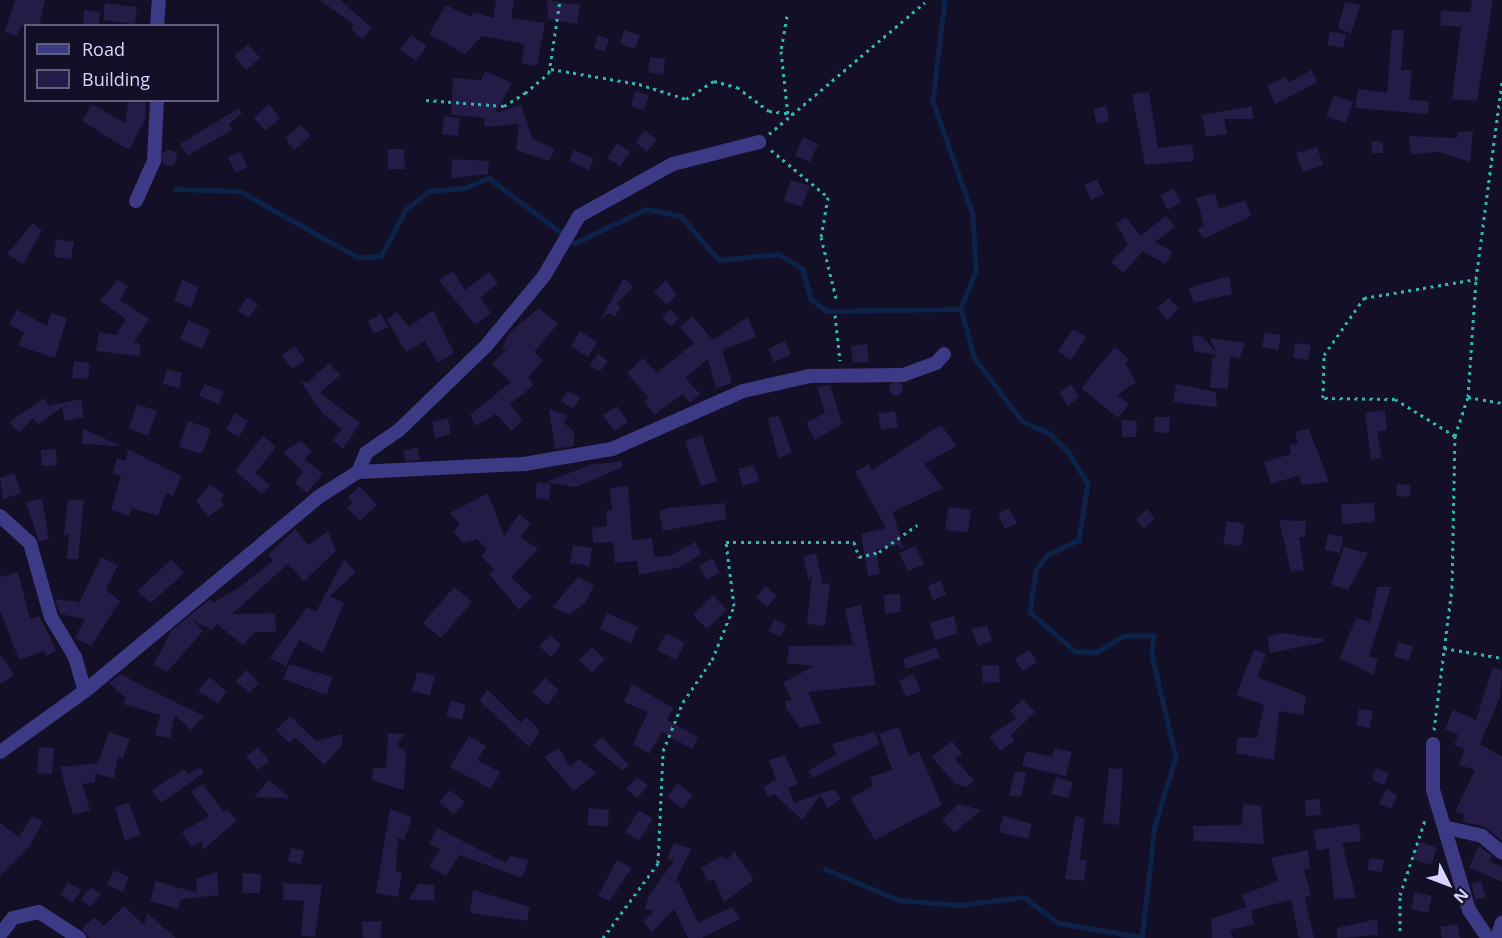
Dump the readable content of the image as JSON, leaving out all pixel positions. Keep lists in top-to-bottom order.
{
  "legend": ["Road", "Building"],
  "north": "bottom right"
}
